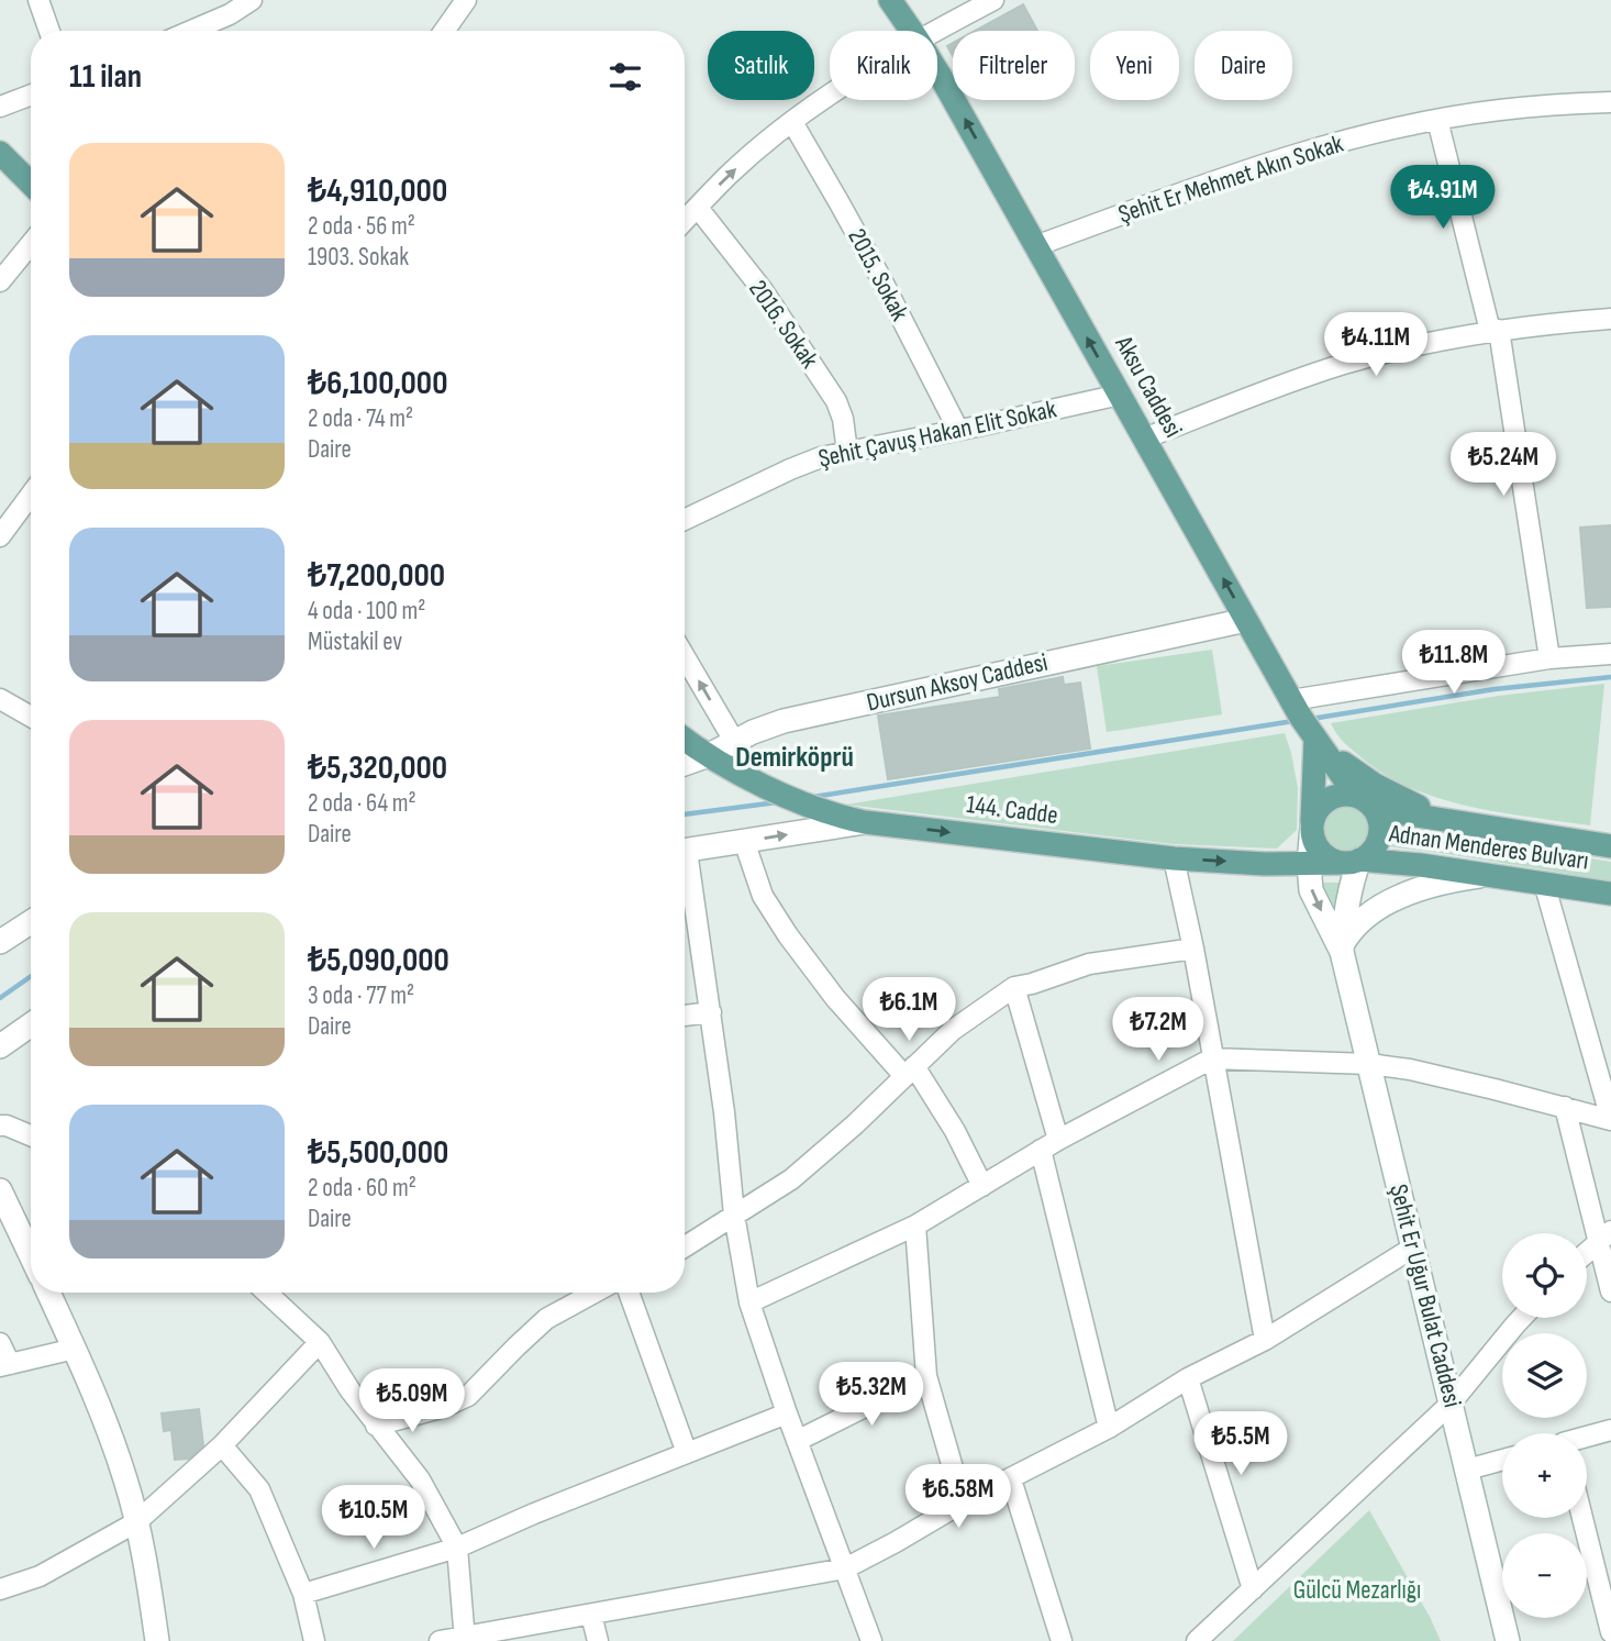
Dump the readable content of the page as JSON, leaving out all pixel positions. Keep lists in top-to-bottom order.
{
  "streets": {
    "main road": ["Aksu Caddesi", "144. Cadde", "Adnan Menderes Bulvarı"],
    "street": [
      "Şehit Er Mehmet Akın Sokak",
      "2015. Sokak",
      "2016. Sokak",
      "Şehit Çavuş Hakan Elit Sokak",
      "Dursun Aksoy Caddesi",
      "Şehit Er Uğur Bulat Caddesi"
    ]
  },
  "crossings": [
    ["Şehit Er Mehmet Akın Sokak", "Aksu Caddesi"],
    ["2015. Sokak", "Şehit Çavuş Hakan Elit Sokak"],
    ["2016. Sokak", "Şehit Çavuş Hakan Elit Sokak"],
    ["Aksu Caddesi", "Şehit Çavuş Hakan Elit Sokak"],
    ["Aksu Caddesi", "Dursun Aksoy Caddesi"],
    ["Aksu Caddesi", "144. Cadde"],
    ["Aksu Caddesi", "Adnan Menderes Bulvarı"],
    ["Aksu Caddesi", "Şehit Er Uğur Bulat Caddesi"],
    ["144. Cadde", "Adnan Menderes Bulvarı"],
    ["144. Cadde", "Şehit Er Uğur Bulat Caddesi"],
    ["Adnan Menderes Bulvarı", "Şehit Er Uğur Bulat Caddesi"]
  ],
  "one_way": ["Aksu Caddesi", "144. Cadde"],
  "districts": ["Demirköprü"],
  "parks": ["Gülcü Mezarlığı"],
  "page": {
    "chip": [
      "Satılık",
      "Kiralık",
      "Filtreler",
      "Yeni",
      "Daire"
    ],
    "heading": "11 ilan",
    "list": [
      {
        "name": "₺4,910,000",
        "note": "2 oda · 56 m² · 1903. Sokak"
      },
      {
        "name": "₺6,100,000",
        "note": "2 oda · 74 m² · Daire"
      },
      {
        "name": "₺7,200,000",
        "note": "4 oda · 100 m² · Müstakil ev"
      },
      {
        "name": "₺5,320,000",
        "note": "2 oda · 64 m² · Daire"
      },
      {
        "name": "₺5,090,000",
        "note": "3 oda · 77 m² · Daire"
      },
      {
        "name": "₺5,500,000",
        "note": "2 oda · 60 m² · Daire"
      }
    ],
    "price": [
      "₺4.91M",
      "₺4.11M",
      "₺5.24M",
      "₺11.8M",
      "₺6.1M",
      "₺7.2M",
      "₺5.32M",
      "₺5.09M",
      "₺5.5M",
      "₺6.58M",
      "₺10.5M"
    ],
    "map_buttons": ["+", "−"]
  }
}
